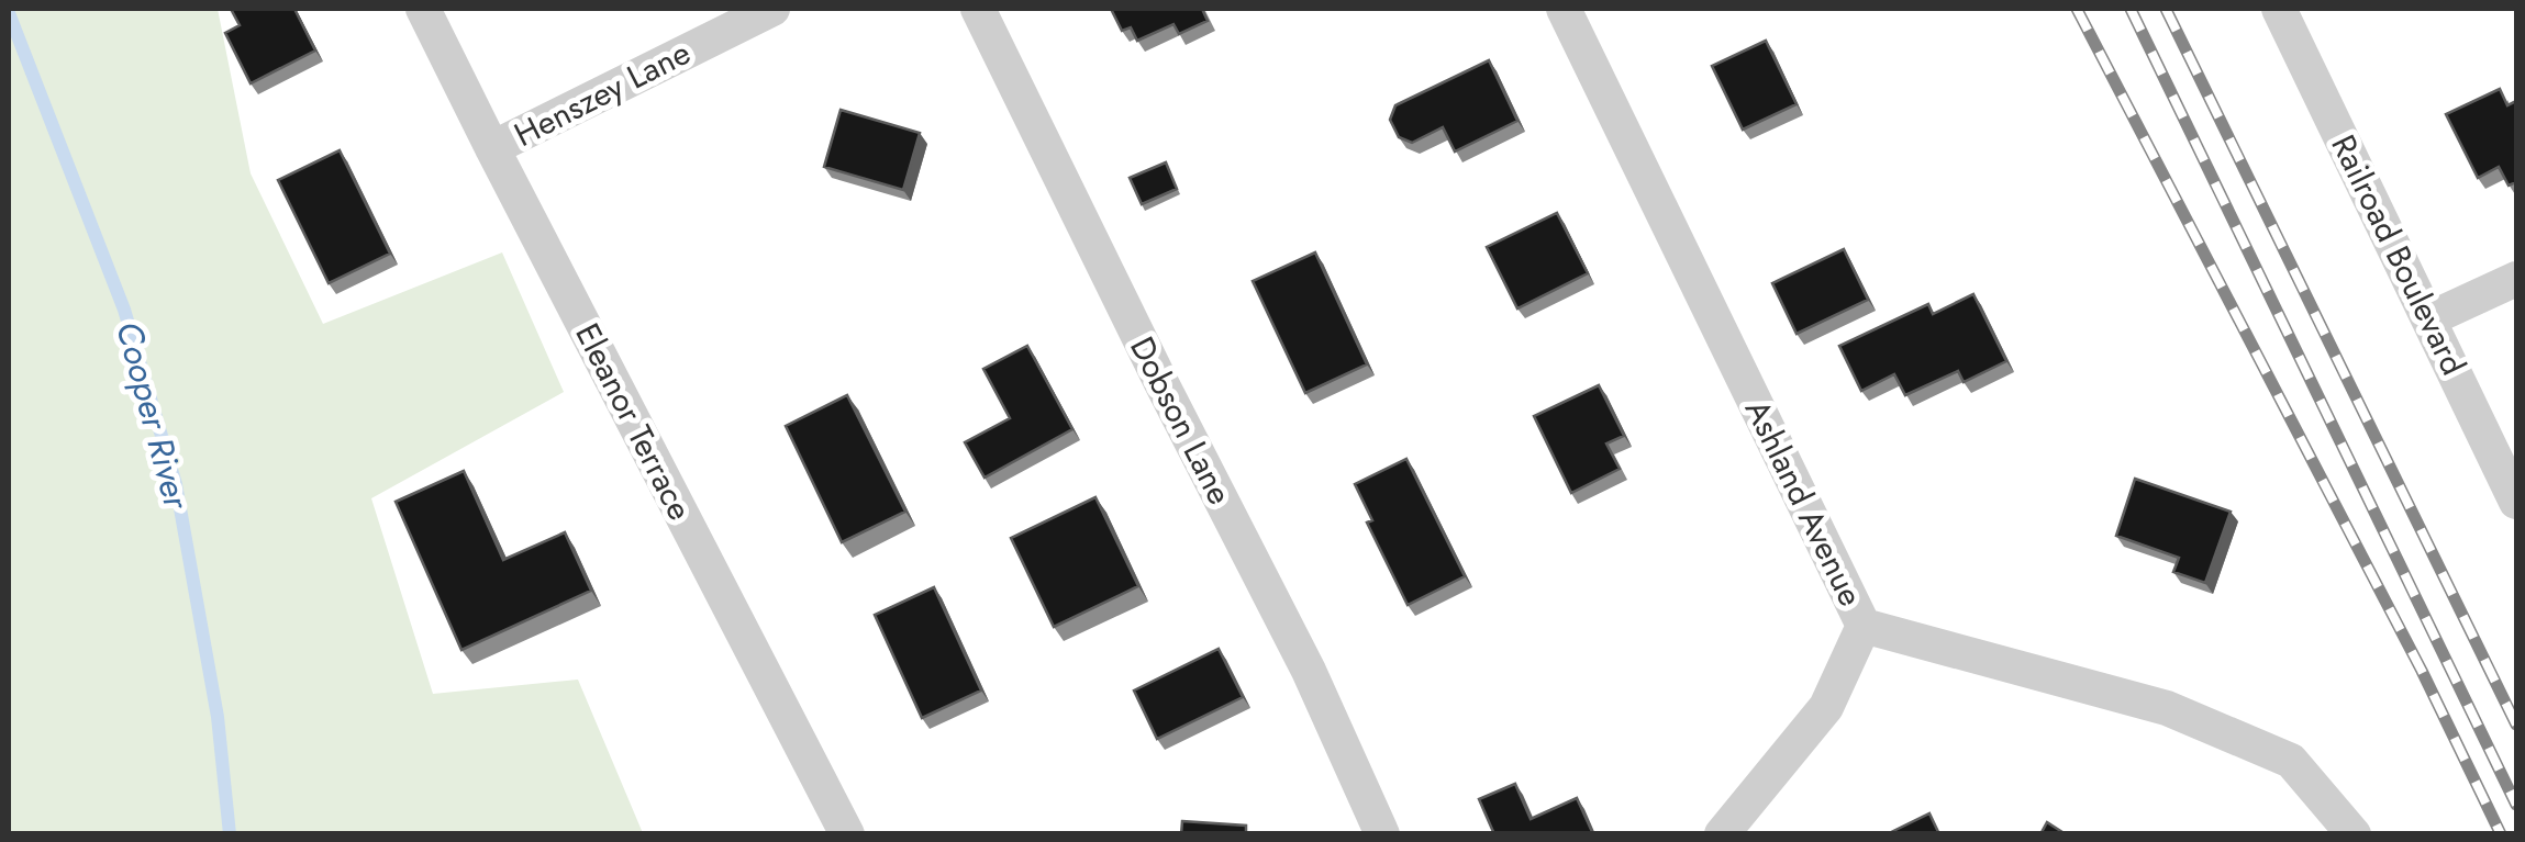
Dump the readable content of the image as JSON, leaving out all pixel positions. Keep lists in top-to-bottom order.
{
  "streets": {
    "street": [
      "Henszey Lane",
      "Railroad Boulevard",
      "Dobson Lane",
      "Eleanor Terrace",
      "Ashland Avenue"
    ]
  },
  "crossings": [
    ["Henszey Lane", "Eleanor Terrace"]
  ],
  "water": ["Cooper River"]
}
